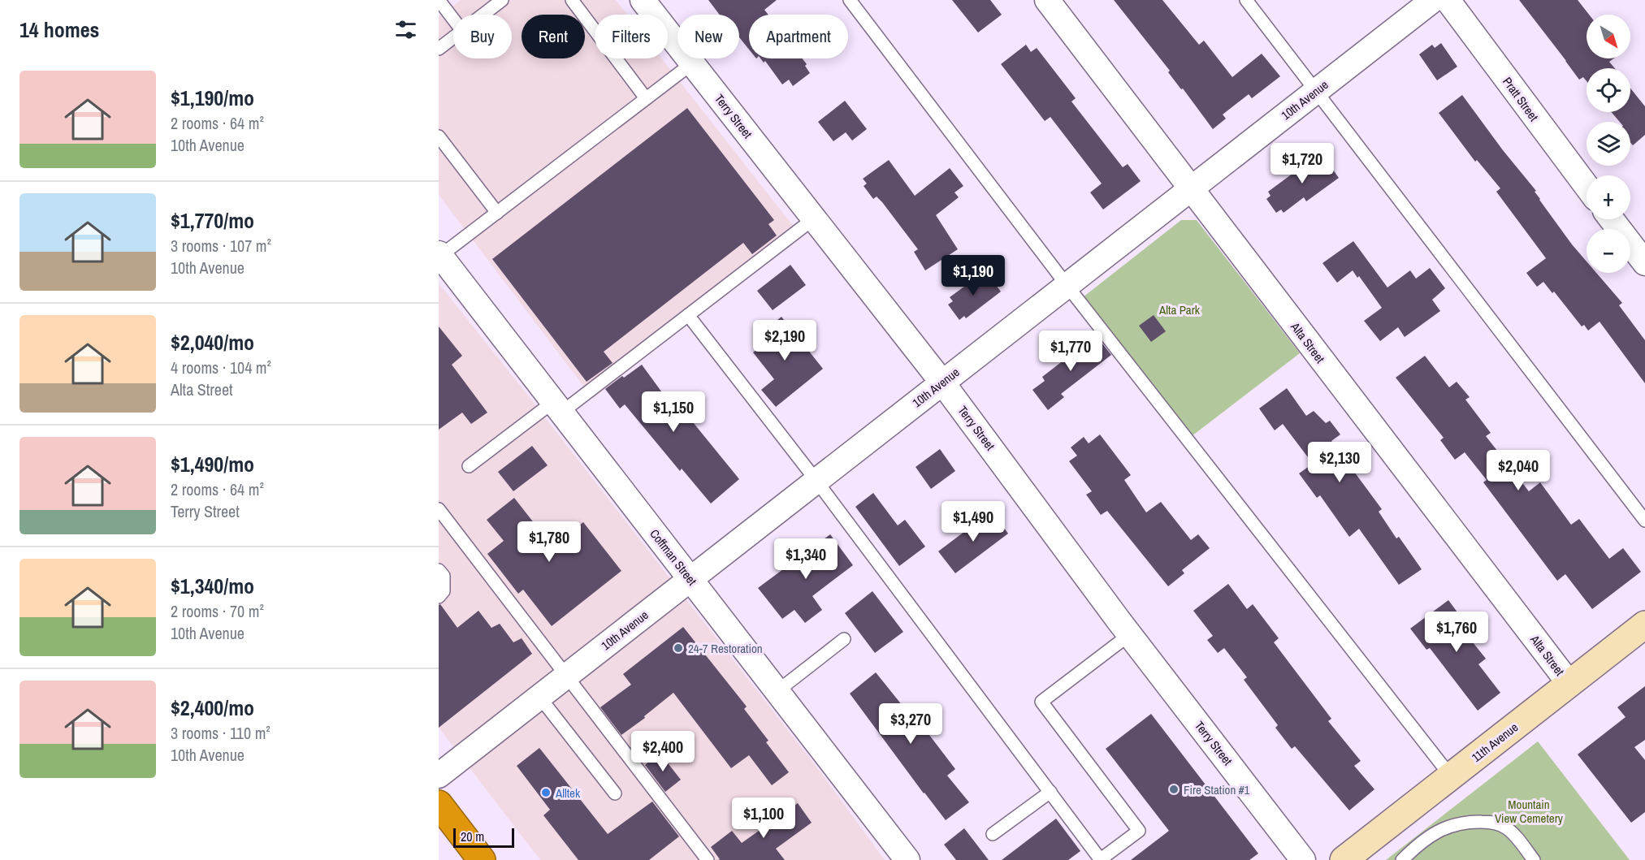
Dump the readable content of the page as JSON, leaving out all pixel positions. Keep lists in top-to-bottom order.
{
  "streets": {
    "street": [
      "Pratt Street",
      "10th Avenue",
      "Terry Street",
      "Alta Street",
      "Coffman Street",
      "11th Avenue"
    ]
  },
  "crossings": [
    ["10th Avenue", "Terry Street"],
    ["10th Avenue", "Alta Street"],
    ["10th Avenue", "Coffman Street"],
    ["Alta Street", "11th Avenue"]
  ],
  "parks": ["Alta Park", "Mountain View Cemetery"],
  "places": ["24-7 Restoration", "Fire Station #1", "Alltek"],
  "scale_bar": "20 m",
  "north": "bottom right",
  "page": {
    "heading": "14 homes",
    "map_buttons": ["+", "−"],
    "chip": [
      "Buy",
      "Rent",
      "Filters",
      "New",
      "Apartment"
    ],
    "list": [
      {
        "name": "$1,190/mo",
        "note": "2 rooms · 64 m² · 10th Avenue"
      },
      {
        "name": "$1,770/mo",
        "note": "3 rooms · 107 m² · 10th Avenue"
      },
      {
        "name": "$2,040/mo",
        "note": "4 rooms · 104 m² · Alta Street"
      },
      {
        "name": "$1,490/mo",
        "note": "2 rooms · 64 m² · Terry Street"
      },
      {
        "name": "$1,340/mo",
        "note": "2 rooms · 70 m² · 10th Avenue"
      },
      {
        "name": "$2,400/mo",
        "note": "3 rooms · 110 m² · 10th Avenue"
      }
    ],
    "price": [
      "$1,720",
      "$1,190",
      "$2,190",
      "$1,770",
      "$1,150",
      "$2,130",
      "$2,040",
      "$1,490",
      "$1,780",
      "$1,340",
      "$1,760",
      "$3,270",
      "$2,400",
      "$1,100"
    ],
    "scale": "20 m"
  }
}
